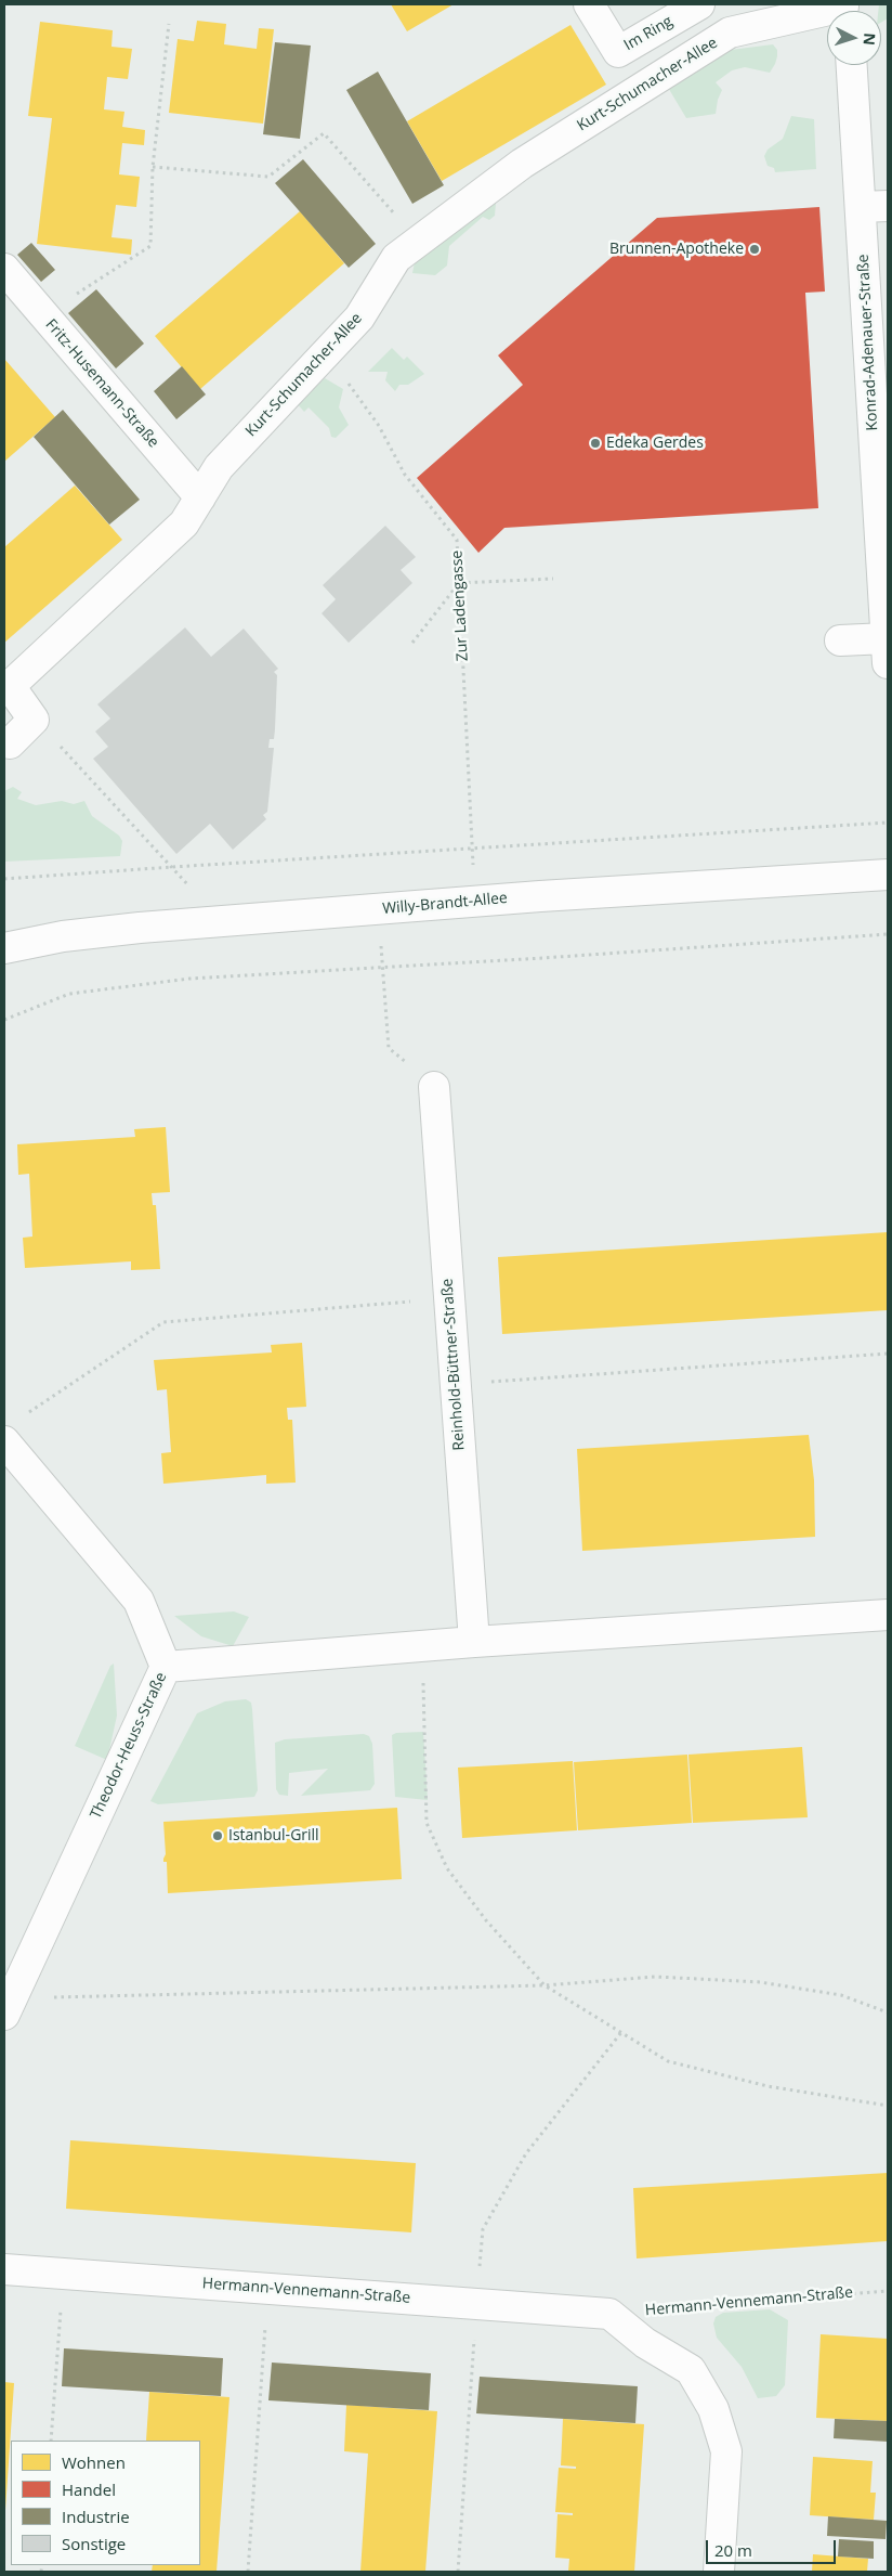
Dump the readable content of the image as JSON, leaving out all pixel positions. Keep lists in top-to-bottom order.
{
  "streets": {
    "street": [
      "Im Ring",
      "Kurt-Schumacher-Allee",
      "Konrad-Adenauer-Straße",
      "Fritz-Husemann-Straße",
      "Willy-Brandt-Allee",
      "Reinhold-Büttner-Straße",
      "Theodor-Heuss-Straße",
      "Hermann-Vennemann-Straße"
    ],
    "path": ["Zur Ladengasse"]
  },
  "crossings": [
    ["Kurt-Schumacher-Allee", "Fritz-Husemann-Straße"],
    ["Kurt-Schumacher-Allee", "Zur Ladengasse"],
    ["Zur Ladengasse", "Willy-Brandt-Allee"]
  ],
  "places": ["Brunnen-Apotheke", "Edeka Gerdes", "Istanbul-Grill"],
  "legend": [
    "Wohnen",
    "Handel",
    "Industrie",
    "Sonstige"
  ],
  "scale_bar": "20 m",
  "north": "right"
}
